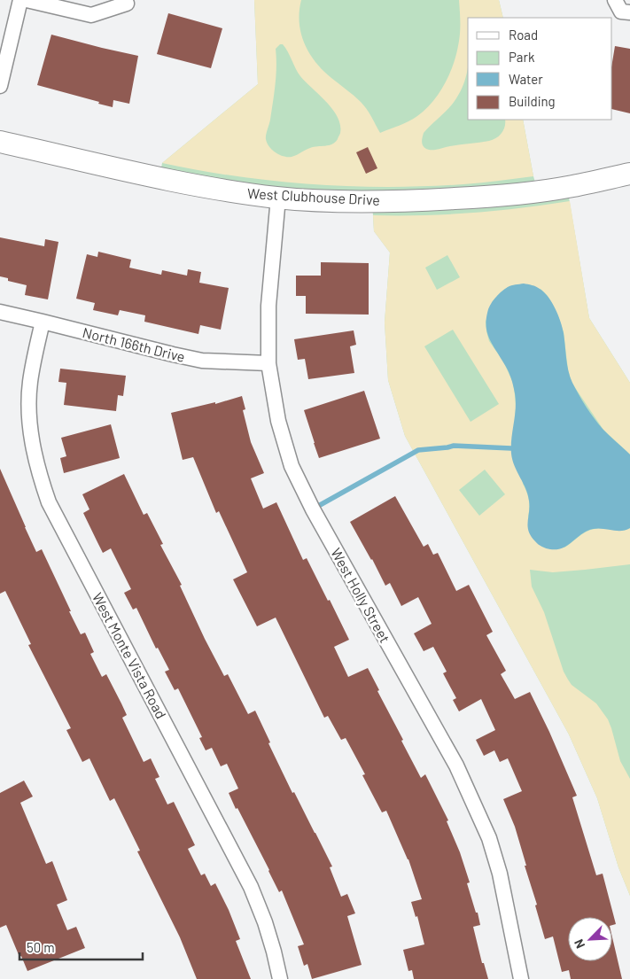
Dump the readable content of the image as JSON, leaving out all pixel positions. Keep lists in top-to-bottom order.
{
  "streets": {
    "street": [
      "West Clubhouse Drive",
      "North 166th Drive",
      "West Holly Street",
      "West Monte Vista Road"
    ]
  },
  "crossings": [
    ["West Clubhouse Drive", "West Holly Street"],
    ["North 166th Drive", "West Holly Street"],
    ["North 166th Drive", "West Monte Vista Road"]
  ],
  "legend": [
    "Road",
    "Park",
    "Water",
    "Building"
  ],
  "scale_bar": "50 m",
  "north": "bottom left"
}
